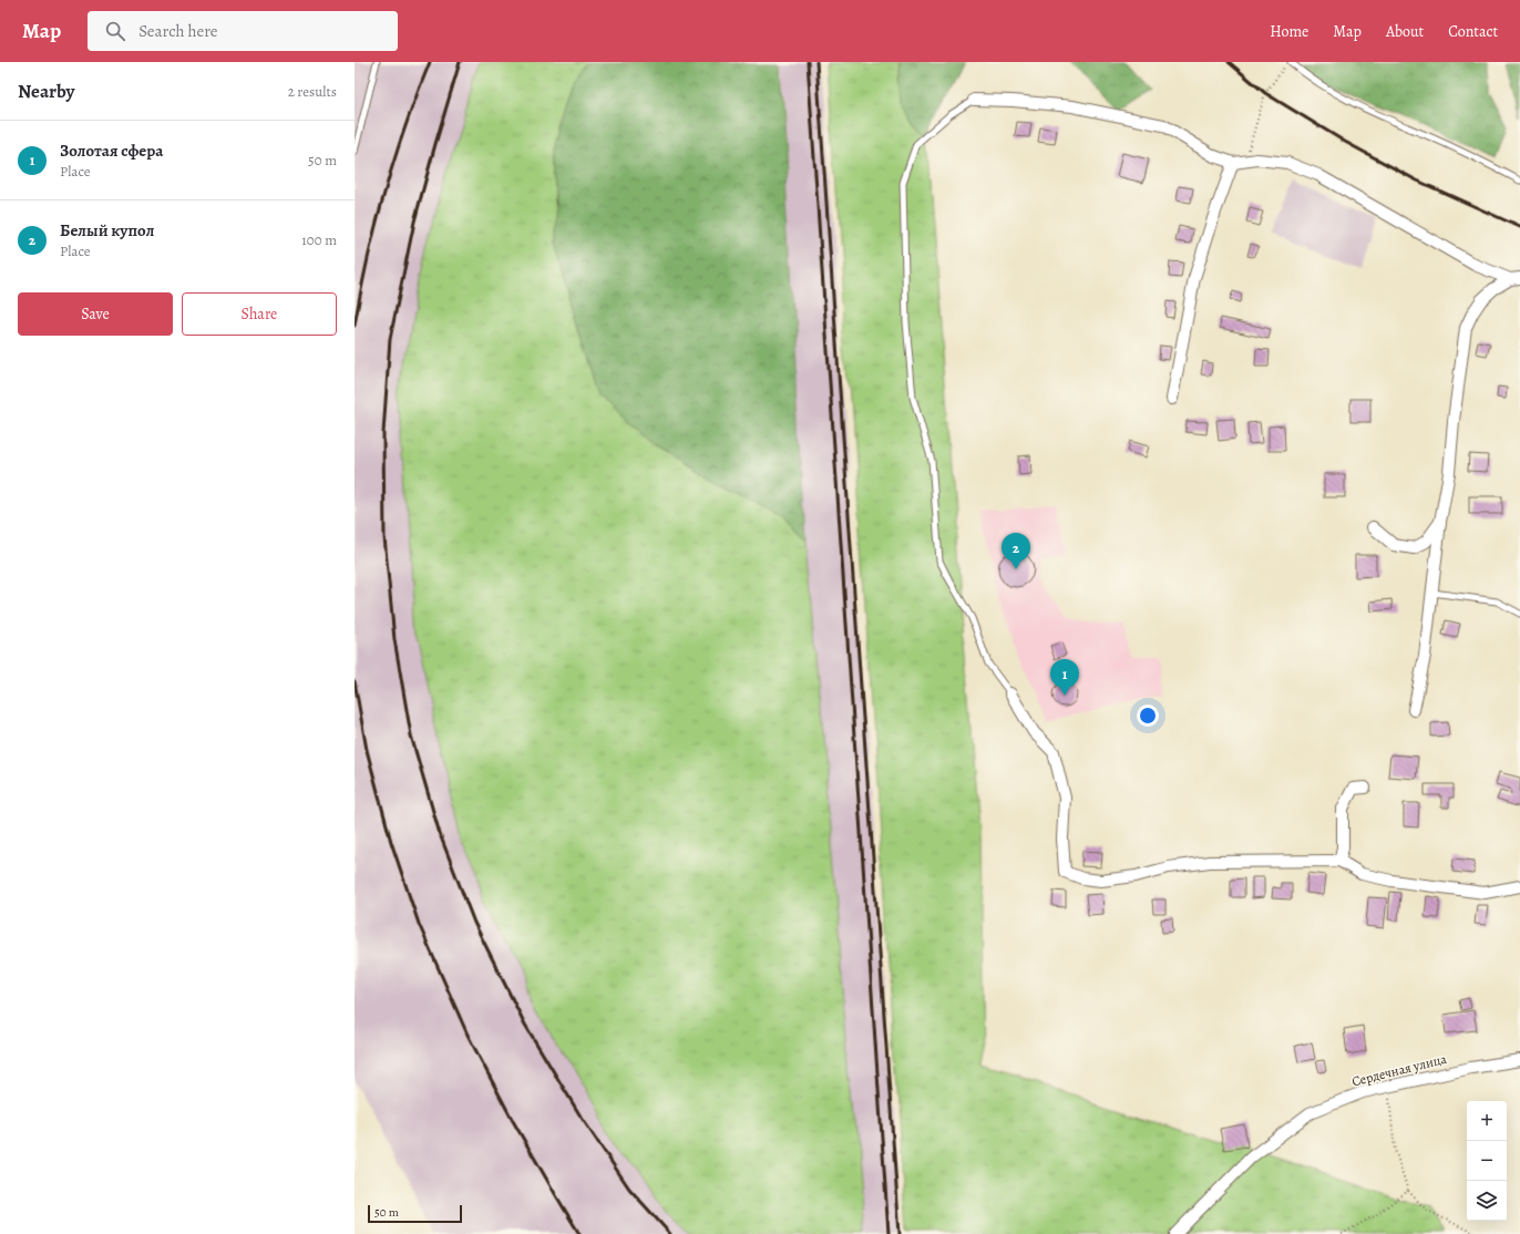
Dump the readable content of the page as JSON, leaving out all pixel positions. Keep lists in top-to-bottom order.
{
  "streets": {
    "street": ["Сердечная улица"]
  },
  "scale_bar": "50 m",
  "page": {
    "header": "Map",
    "search": "Search here",
    "nav": [
      "Home",
      "Map",
      "About",
      "Contact"
    ],
    "heading": ["Nearby", "2 results"],
    "list": [
      {
        "mark": "1",
        "name": "Золотая сфера",
        "note": "Place",
        "value": "50 m"
      },
      {
        "mark": "2",
        "name": "Белый купол",
        "note": "Place",
        "value": "100 m"
      }
    ],
    "buttons": ["Save", "Share"],
    "pins": ["2", "1"],
    "map_buttons": ["+", "−"],
    "scale": "50 m"
  }
}
